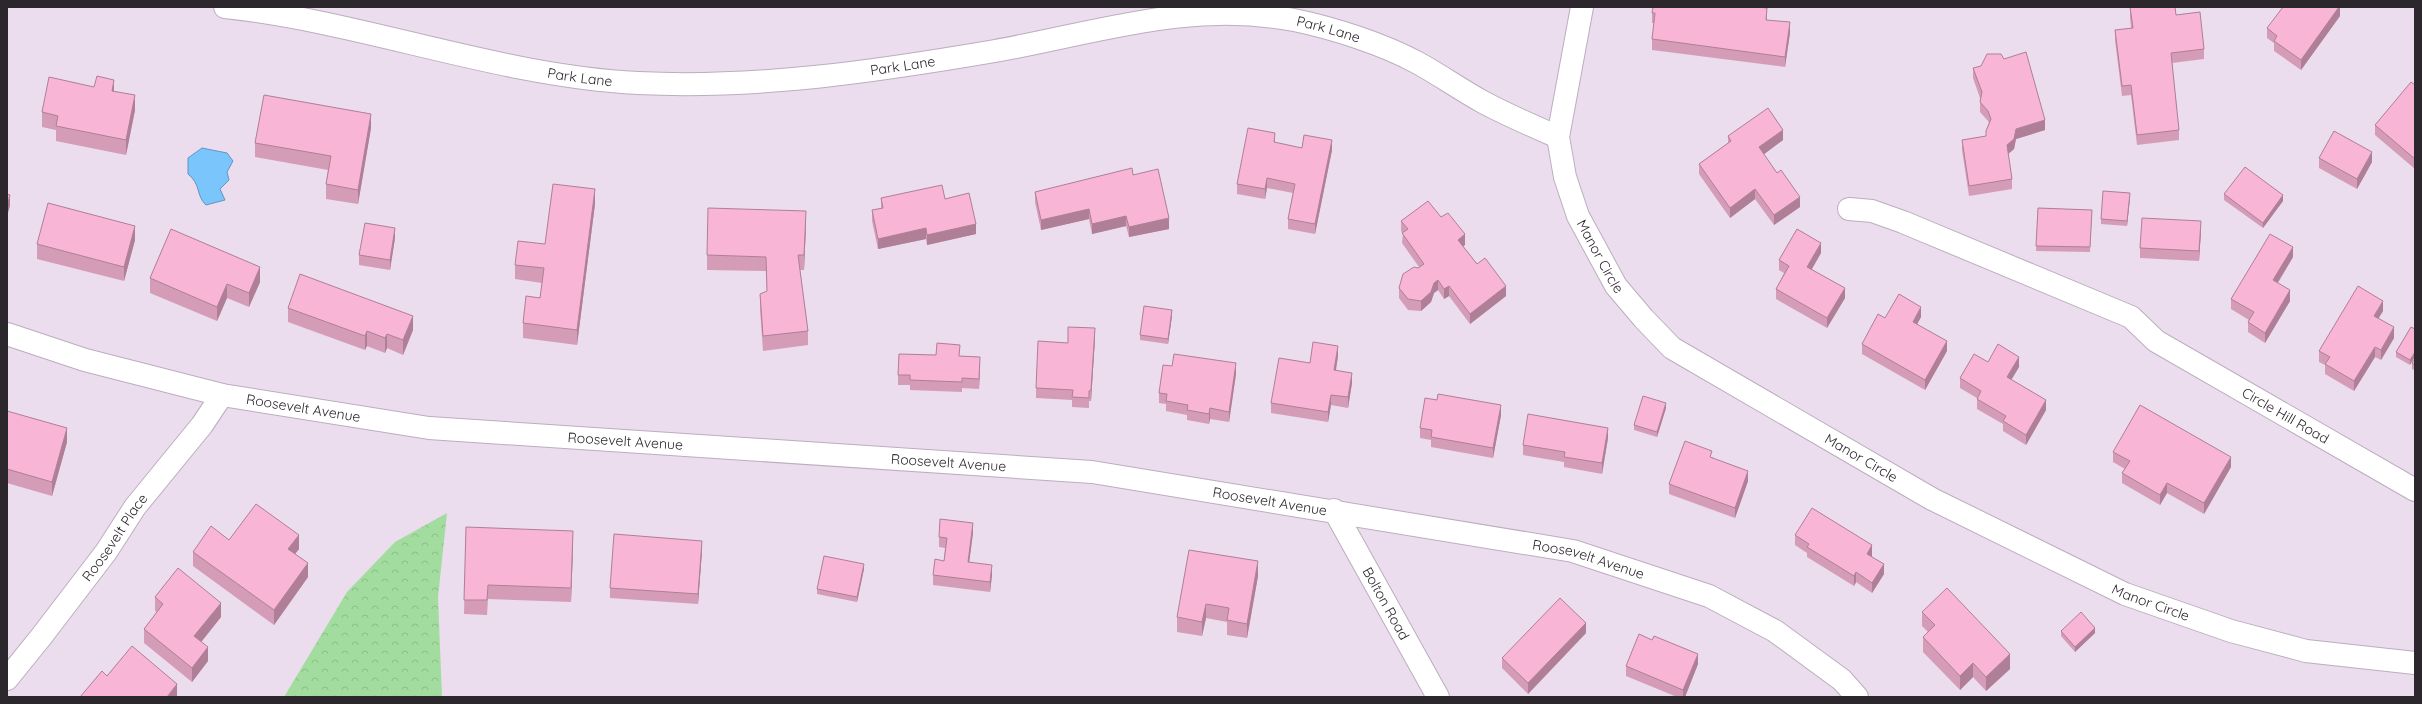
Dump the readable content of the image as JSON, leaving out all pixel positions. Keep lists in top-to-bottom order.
{
  "streets": {
    "street": [
      "Park Lane",
      "Manor Circle",
      "Roosevelt Avenue",
      "Circle Hill Road",
      "Roosevelt Place",
      "Bolton Road"
    ]
  },
  "crossings": [
    ["Park Lane", "Manor Circle"],
    ["Roosevelt Avenue", "Roosevelt Place"],
    ["Roosevelt Avenue", "Bolton Road"]
  ]
}
